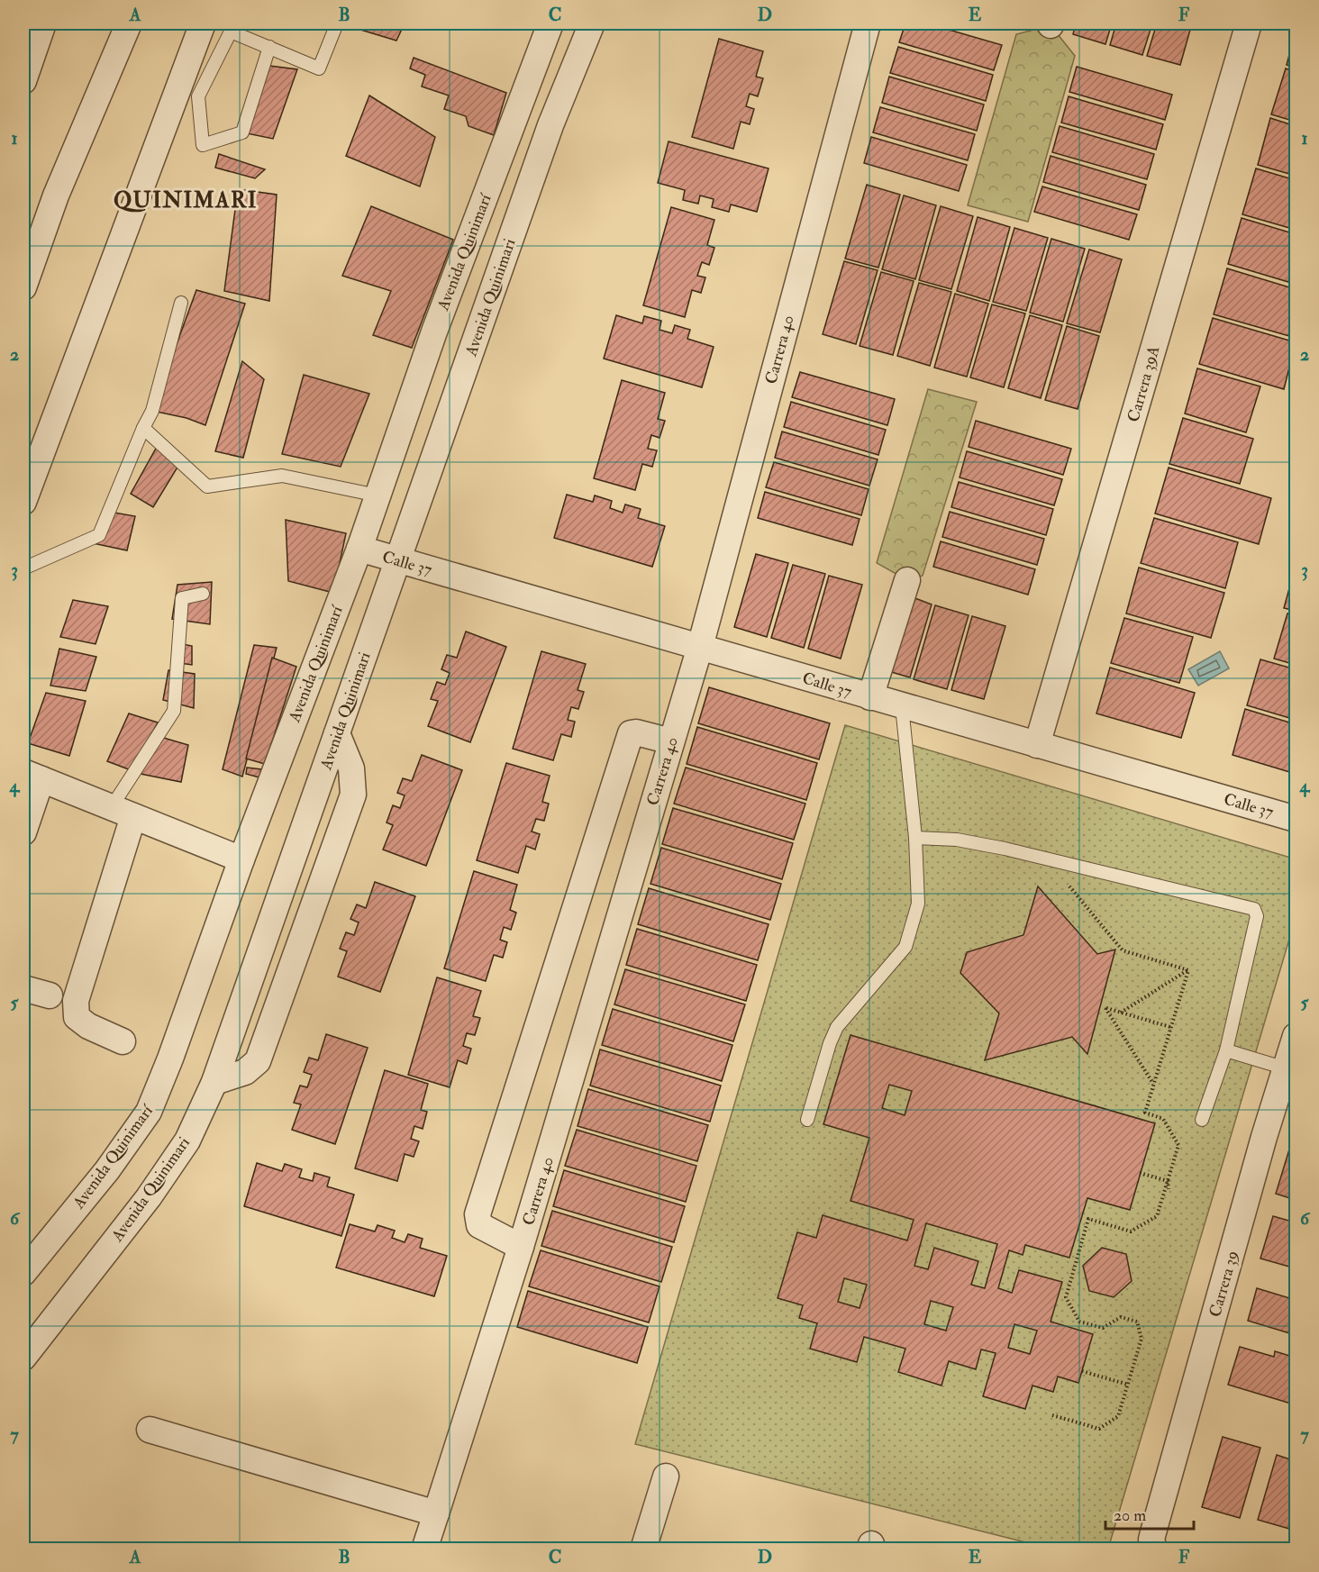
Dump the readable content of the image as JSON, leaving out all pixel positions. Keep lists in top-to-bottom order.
{
  "streets": {
    "street": [
      "Avenida Quinimarí",
      "Avenida Quinimari",
      "Carrera 40",
      "Carrera 39A",
      "Calle 37",
      "Carrera 39"
    ]
  },
  "crossings": [
    ["Avenida Quinimarí", "Calle 37"],
    ["Avenida Quinimari", "Calle 37"],
    ["Carrera 40", "Calle 37"],
    ["Carrera 39A", "Calle 37"]
  ],
  "districts": ["QUINIMARI"],
  "scale_bar": "20 m",
  "grid": {
    "columns": [
      "A",
      "B",
      "C",
      "D",
      "E",
      "F"
    ],
    "rows": [
      "1",
      "2",
      "3",
      "4",
      "5",
      "6",
      "7"
    ]
  }
}
